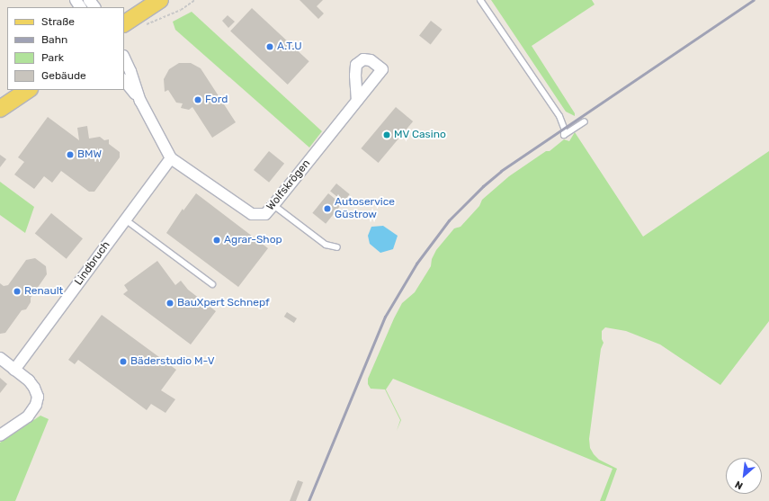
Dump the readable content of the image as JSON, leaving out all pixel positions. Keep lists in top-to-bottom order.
{
  "streets": {
    "street": ["Wolfskrögen", "Lindbruch"]
  },
  "crossings": [
    ["Wolfskrögen", "Lindbruch"]
  ],
  "places": [
    "A.T.U",
    "Ford",
    "MV Casino",
    "BMW",
    "Autoservice Güstrow",
    "Agrar-Shop",
    "Renault",
    "BauXpert Schnepf",
    "Bäderstudio M-V"
  ],
  "legend": [
    "Straße",
    "Bahn",
    "Park",
    "Gebäude"
  ],
  "north": "bottom left"
}
